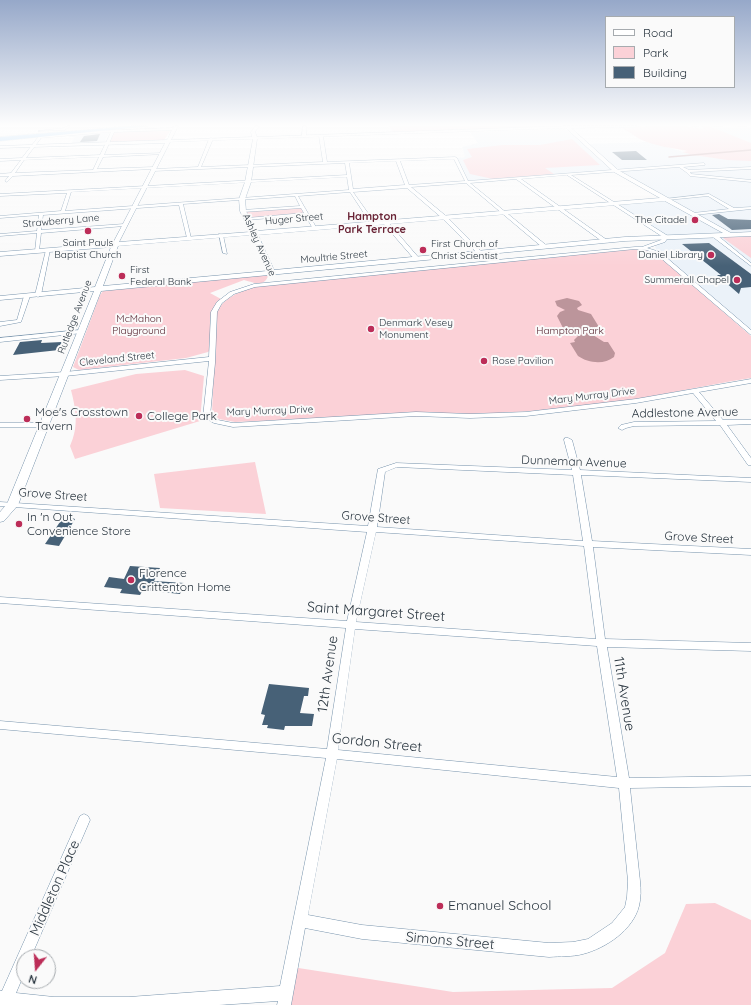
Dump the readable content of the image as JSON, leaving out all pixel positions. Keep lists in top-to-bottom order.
{
  "streets": {
    "street": [
      "Huger Street",
      "Strawberry Lane",
      "Ashley Avenue",
      "Moultrie Street",
      "Rutledge Avenue",
      "Cleveland Street",
      "Mary Murray Drive",
      "Addlestone Avenue",
      "Dunneman Avenue",
      "Grove Street",
      "Saint Margaret Street",
      "12th Avenue",
      "11th Avenue",
      "Gordon Street",
      "Middleton Place",
      "Simons Street"
    ]
  },
  "crossings": [
    ["Huger Street", "Ashley Avenue"],
    ["Huger Street", "Rutledge Avenue"],
    ["Strawberry Lane", "Rutledge Avenue"],
    ["Ashley Avenue", "Moultrie Street"],
    ["Ashley Avenue", "Mary Murray Drive"],
    ["Moultrie Street", "Rutledge Avenue"],
    ["Rutledge Avenue", "Cleveland Street"],
    ["Rutledge Avenue", "Grove Street"],
    ["Cleveland Street", "Mary Murray Drive"],
    ["Dunneman Avenue", "12th Avenue"],
    ["Dunneman Avenue", "11th Avenue"],
    ["Grove Street", "12th Avenue"],
    ["Grove Street", "11th Avenue"],
    ["Saint Margaret Street", "12th Avenue"],
    ["Saint Margaret Street", "11th Avenue"],
    ["12th Avenue", "Gordon Street"],
    ["12th Avenue", "Simons Street"],
    ["11th Avenue", "Gordon Street"],
    ["11th Avenue", "Simons Street"]
  ],
  "districts": ["Hampton Park Terrace"],
  "parks": ["McMahon Playground", "Hampton Park"],
  "places": [
    "The Citadel",
    "Saint Pauls Baptist Church",
    "First Church of Christ Scientist",
    "Daniel Library",
    "First Federal Bank",
    "Summerall Chapel",
    "Denmark Vesey Monument",
    "Rose Pavilion",
    "College Park",
    "Moe's Crosstown Tavern",
    "In 'n Out Convenience Store",
    "Florence Crittenton Home",
    "Emanuel School"
  ],
  "legend": ["Road", "Park", "Building"],
  "north": "bottom"
}
